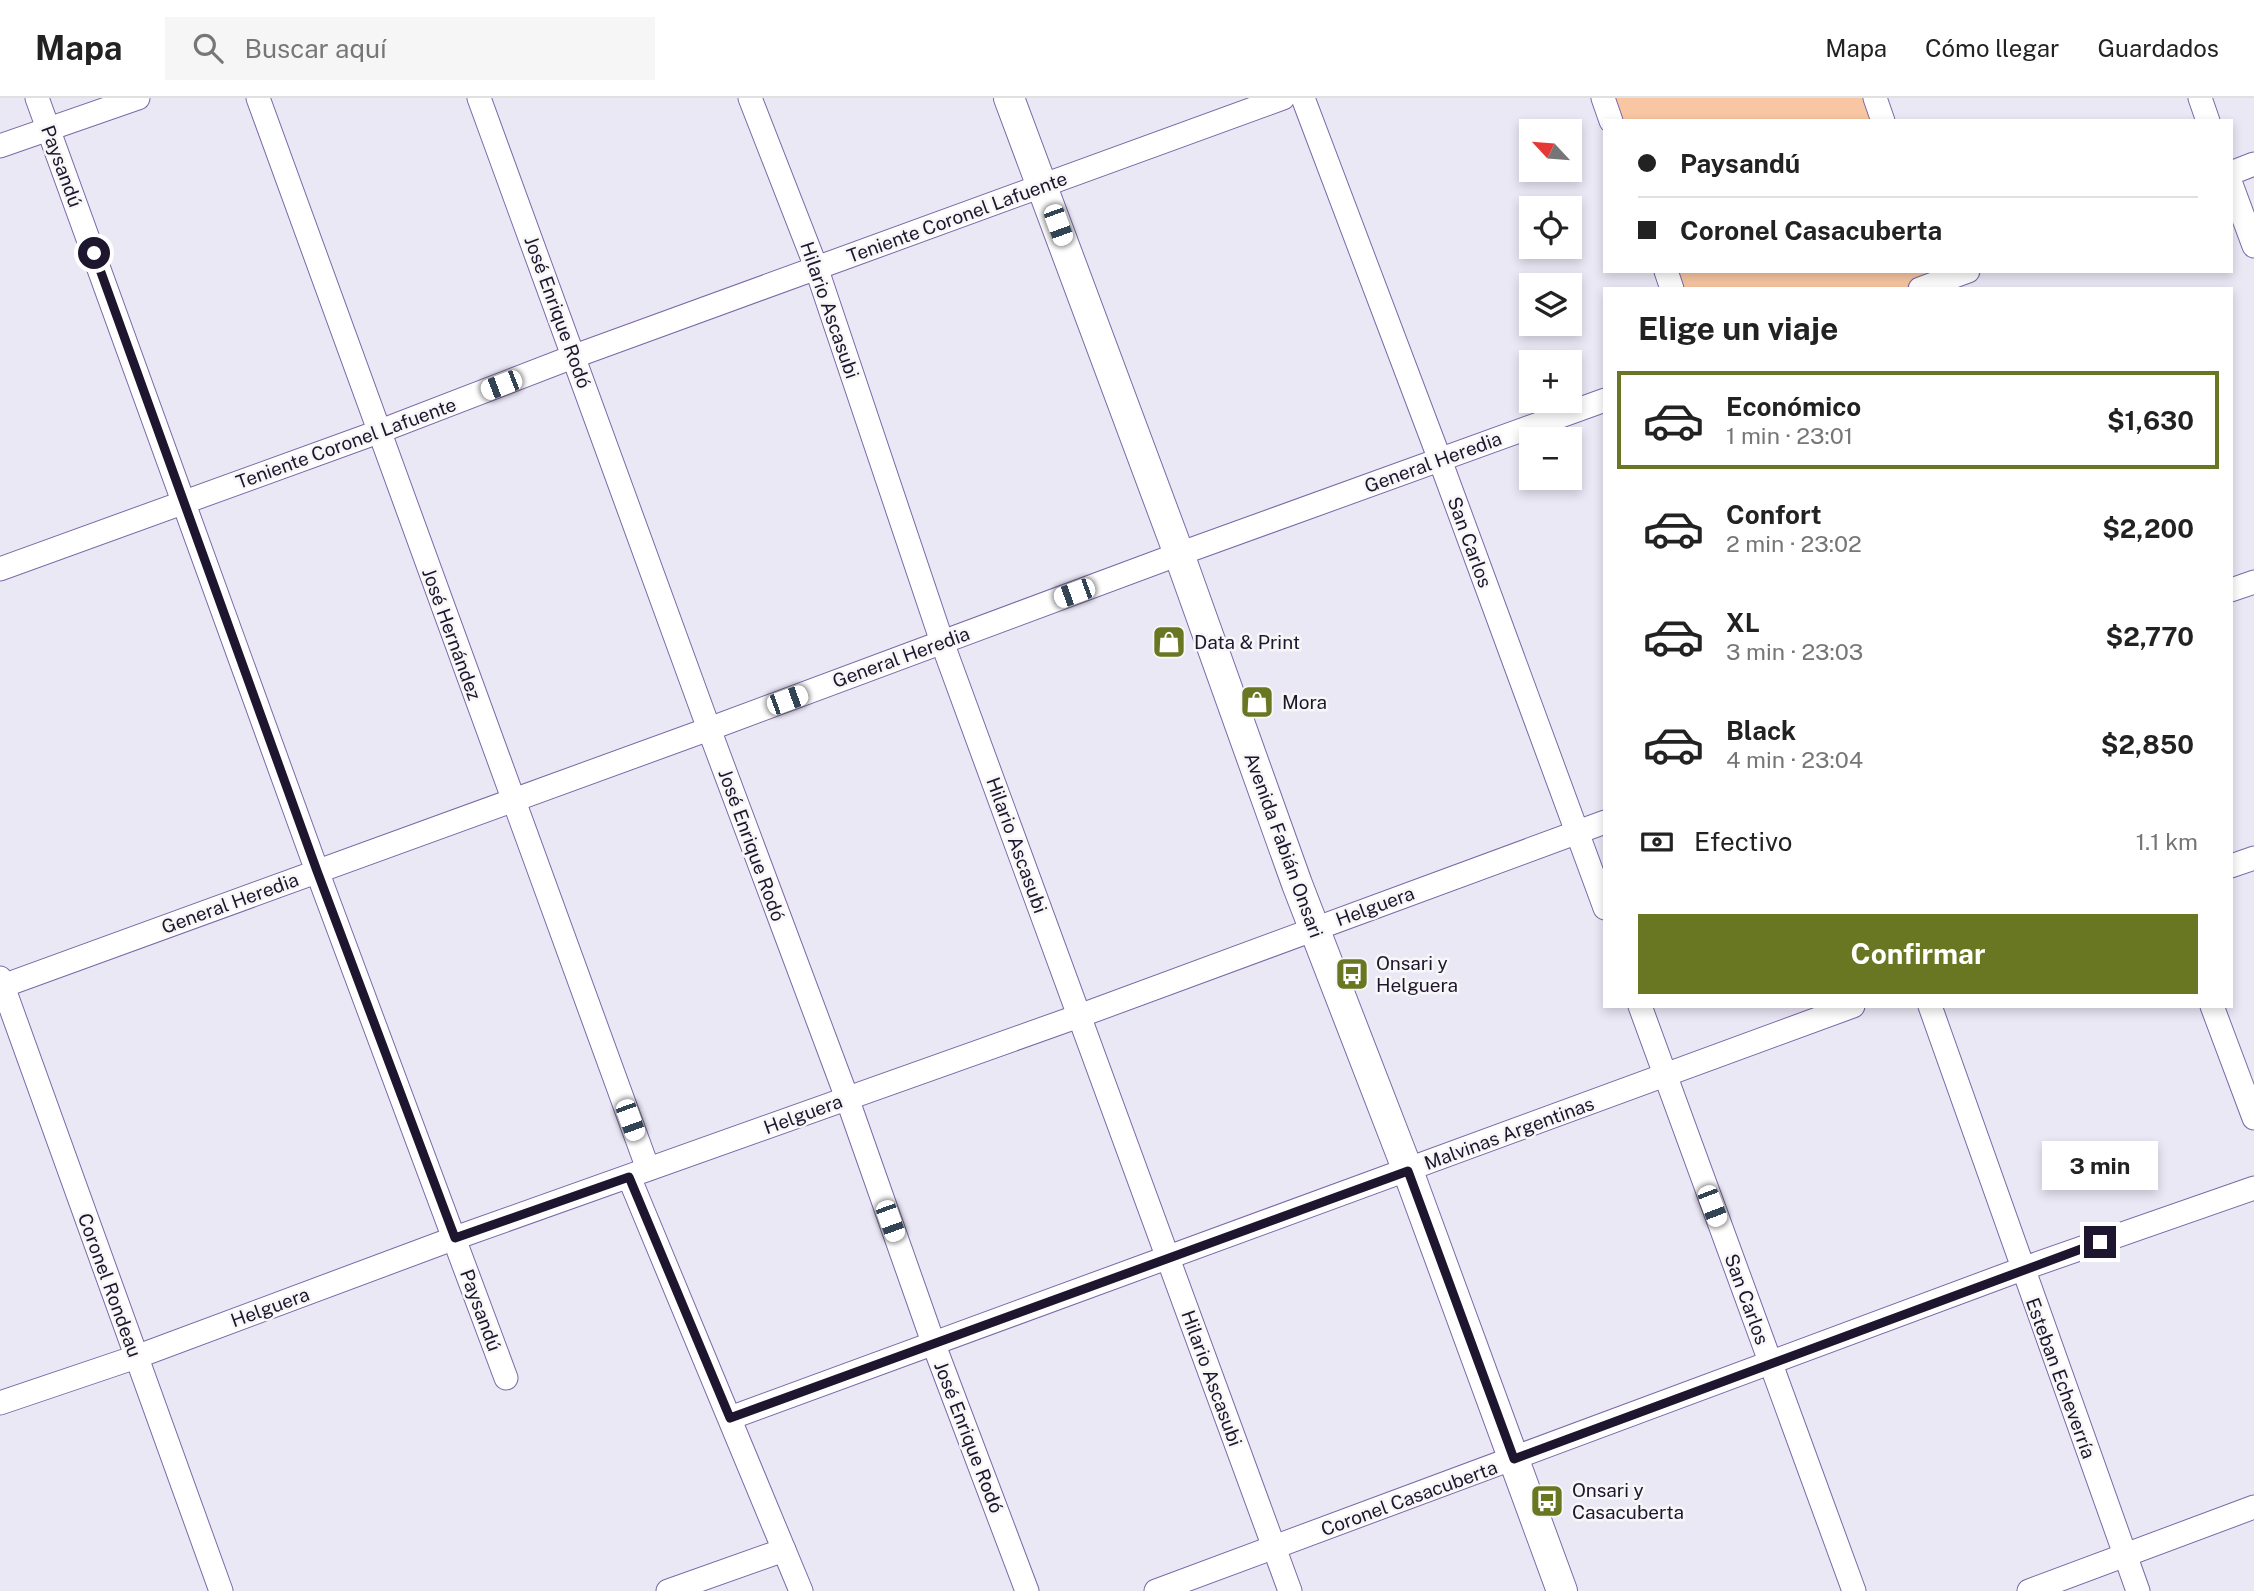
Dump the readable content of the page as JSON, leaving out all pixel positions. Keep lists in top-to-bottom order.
{
  "streets": {
    "street": [
      "Paysandú",
      "Teniente Coronel Lafuente",
      "Hilario Ascasubi",
      "José Enrique Rodó",
      "General Heredia",
      "San Carlos",
      "José Hernández",
      "Avenida Fabián Onsari",
      "Helguera",
      "Malvinas Argentinas",
      "Coronel Rondeau",
      "Esteban Echeverría",
      "Coronel Casacuberta"
    ]
  },
  "crossings": [
    ["Paysandú", "Teniente Coronel Lafuente"],
    ["Paysandú", "General Heredia"],
    ["Paysandú", "Helguera"],
    ["Teniente Coronel Lafuente", "Hilario Ascasubi"],
    ["Teniente Coronel Lafuente", "José Enrique Rodó"],
    ["Teniente Coronel Lafuente", "José Hernández"],
    ["Teniente Coronel Lafuente", "Avenida Fabián Onsari"],
    ["Hilario Ascasubi", "General Heredia"],
    ["Hilario Ascasubi", "Helguera"],
    ["Hilario Ascasubi", "Malvinas Argentinas"],
    ["Hilario Ascasubi", "Coronel Casacuberta"],
    ["José Enrique Rodó", "General Heredia"],
    ["José Enrique Rodó", "Helguera"],
    ["José Enrique Rodó", "Malvinas Argentinas"],
    ["General Heredia", "San Carlos"],
    ["General Heredia", "José Hernández"],
    ["General Heredia", "Avenida Fabián Onsari"],
    ["General Heredia", "Coronel Rondeau"],
    ["San Carlos", "Helguera"],
    ["San Carlos", "Malvinas Argentinas"],
    ["San Carlos", "Coronel Casacuberta"],
    ["José Hernández", "Helguera"],
    ["Avenida Fabián Onsari", "Helguera"],
    ["Avenida Fabián Onsari", "Malvinas Argentinas"],
    ["Avenida Fabián Onsari", "Coronel Casacuberta"],
    ["Helguera", "Coronel Rondeau"],
    ["Esteban Echeverría", "Coronel Casacuberta"]
  ],
  "places": {
    "shop": ["Data & Print", "Mora"],
    "bus stop": ["Onsari y Helguera", "Onsari y Casacuberta"]
  },
  "north": "top left",
  "page": {
    "header": "Mapa",
    "search": "Buscar aquí",
    "nav": ["Mapa", "Cómo llegar", "Guardados"],
    "map_buttons": ["+", "−"],
    "banner": ["Paysandú", "Coronel Casacuberta"],
    "heading": "Elige un viaje",
    "list": [
      {
        "name": "Económico",
        "note": "1 min · 23:01",
        "value": "$1,630"
      },
      {
        "name": "Confort",
        "note": "2 min · 23:02",
        "value": "$2,200"
      },
      {
        "name": "XL",
        "note": "3 min · 23:03",
        "value": "$2,770"
      },
      {
        "name": "Black",
        "note": "4 min · 23:04",
        "value": "$2,850"
      }
    ],
    "pay": ["Efectivo", "1.1 km"],
    "buttons": "Confirmar",
    "bubble": "3 min"
  }
}
